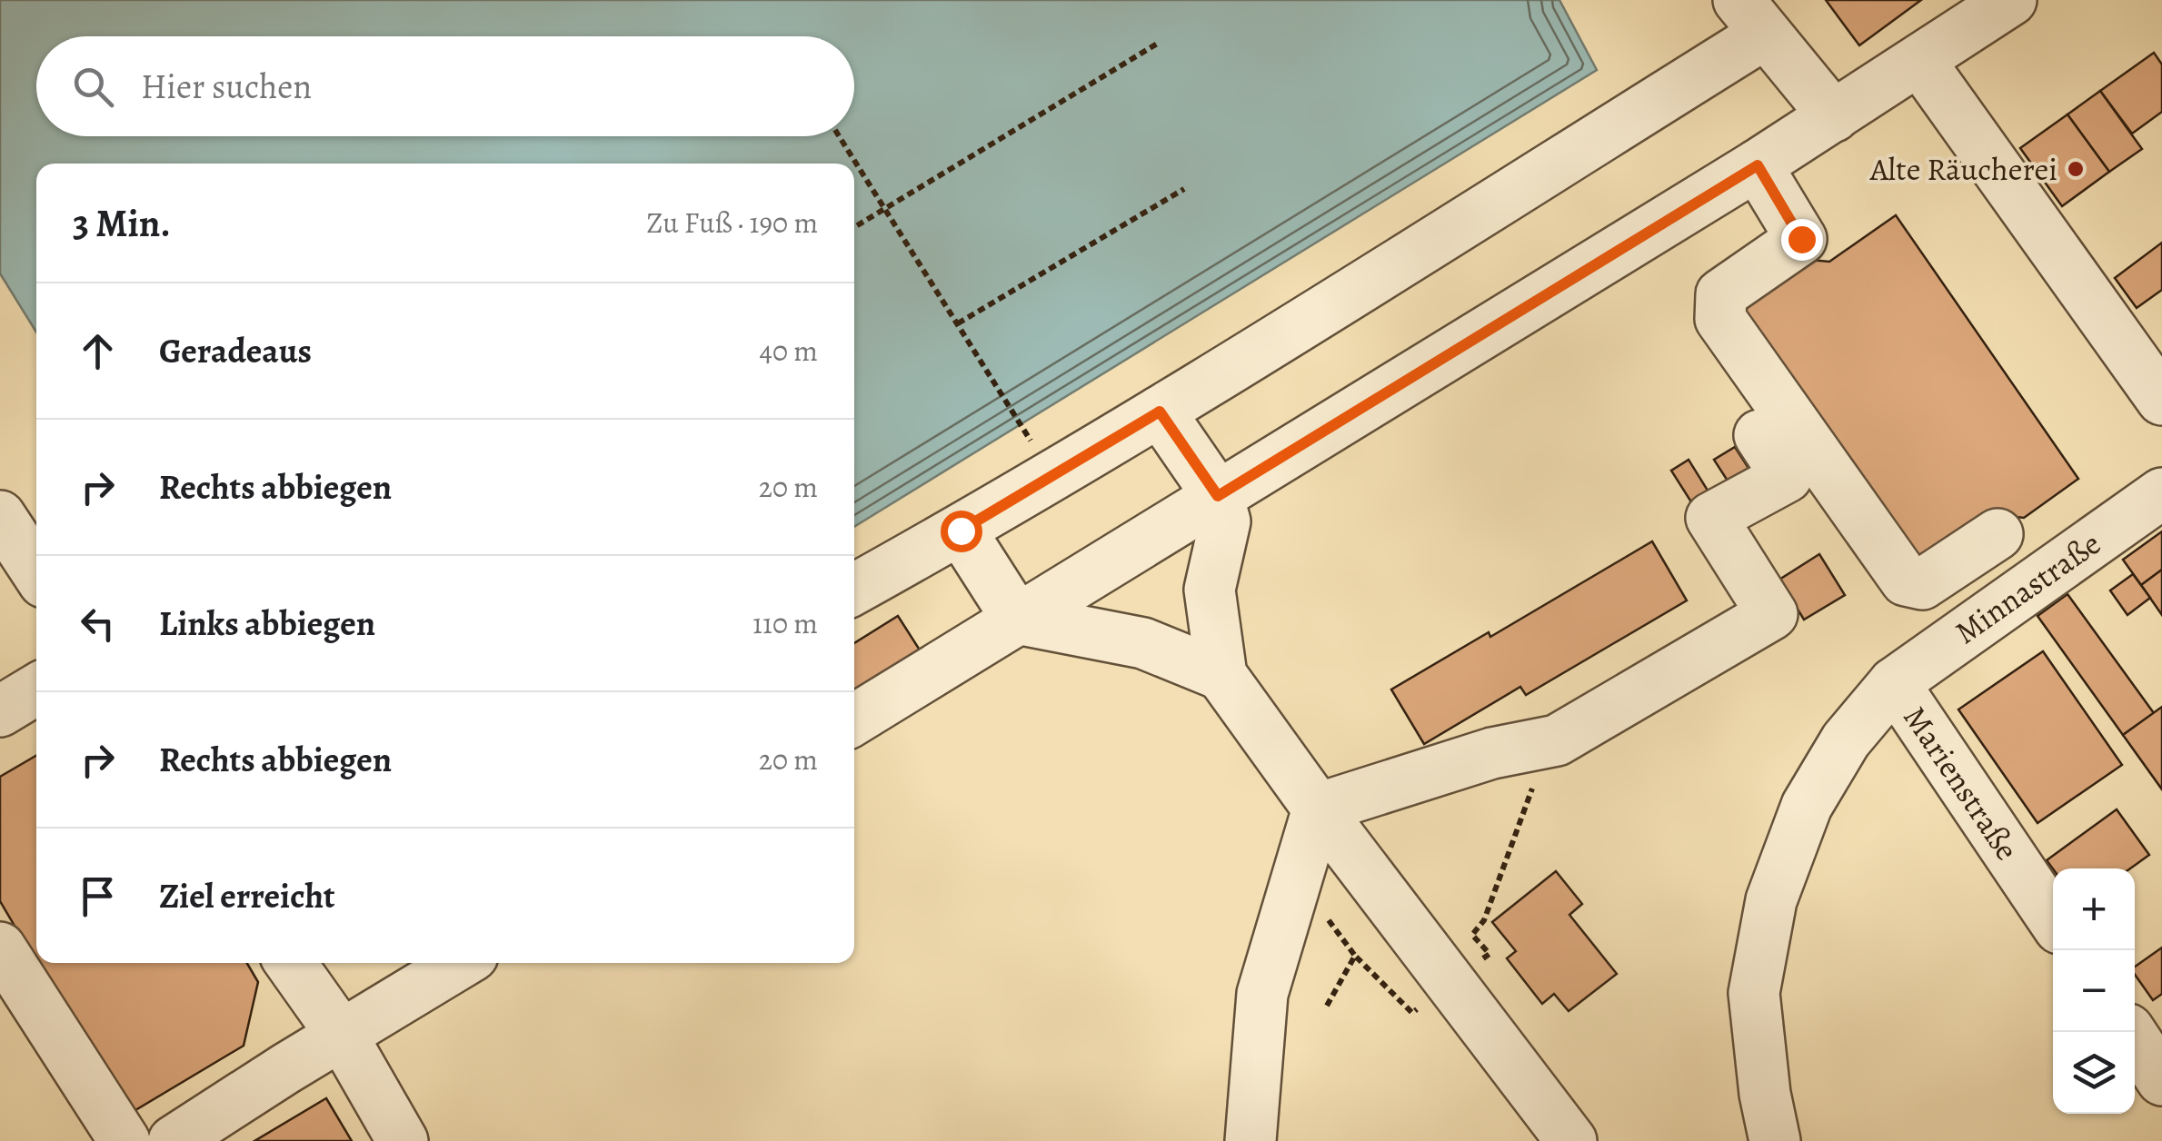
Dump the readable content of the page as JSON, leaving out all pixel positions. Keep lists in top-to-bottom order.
{
  "streets": {
    "street": ["Minnastraße", "Marienstraße"]
  },
  "crossings": [
    ["Minnastraße", "Marienstraße"]
  ],
  "places": ["Alte Räucherei"],
  "page": {
    "search": "Hier suchen",
    "heading": ["3 Min.", "Zu Fuß · 190 m"],
    "list": [
      ["Geradeaus", "40 m"],
      ["Rechts abbiegen", "20 m"],
      ["Links abbiegen", "110 m"],
      ["Rechts abbiegen", "20 m"],
      "Ziel erreicht"
    ],
    "map_buttons": ["+", "−"]
  }
}
